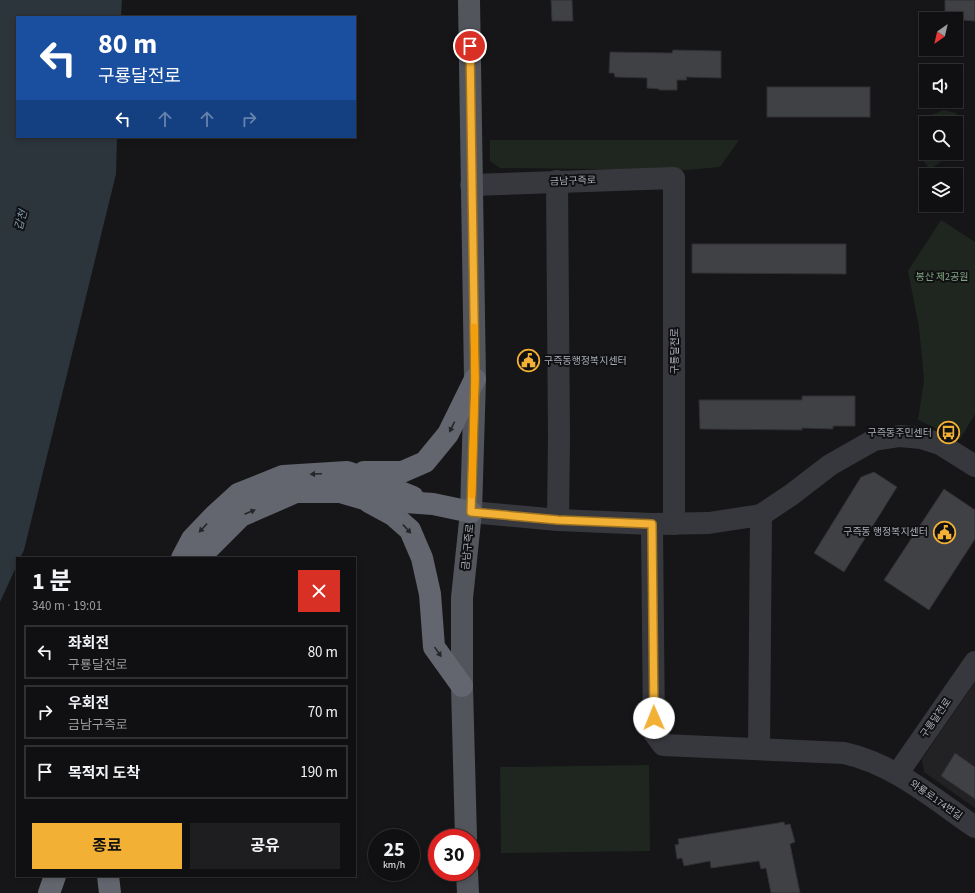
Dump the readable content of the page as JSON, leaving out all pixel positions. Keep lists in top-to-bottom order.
{
  "streets": {
    "main road": ["금남구즉로"],
    "street": ["구룡달전로", "와룡로174번길"]
  },
  "crossings": [
    ["금남구즉로", "구룡달전로"],
    ["구룡달전로", "와룡로174번길"]
  ],
  "water": ["갑천"],
  "parks": ["봉산 제2공원"],
  "places": {
    "public building": ["구즉동행정복지센터", "구즉동 행정복지센터"],
    "bus stop": ["구즉동주민센터"]
  },
  "north": "bottom left",
  "page": {
    "turn": ["80 m", "구룡달전로"],
    "heading": ["1 분", "340 m · 19:01"],
    "list": [
      {
        "name": "좌회전",
        "note": "구룡달전로",
        "value": "80 m"
      },
      {
        "name": "우회전",
        "note": "금남구즉로",
        "value": "70 m"
      },
      {
        "name": "목적지 도착",
        "value": "190 m"
      }
    ],
    "buttons": ["종료", "공유"],
    "speed": "25 km/h",
    "limit": "30"
  }
}
